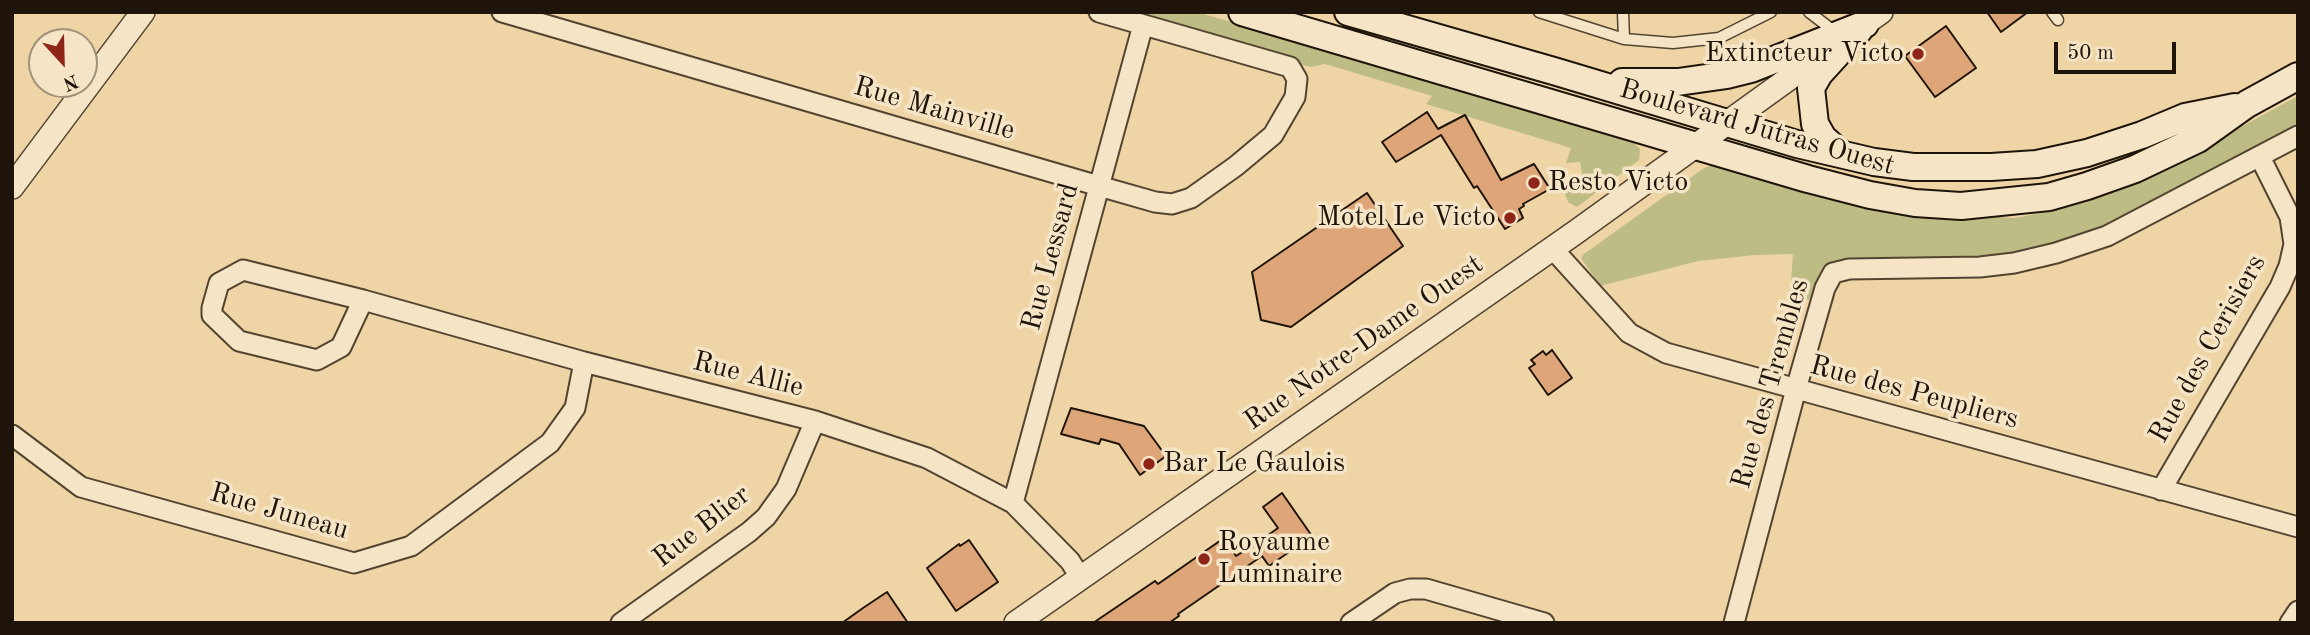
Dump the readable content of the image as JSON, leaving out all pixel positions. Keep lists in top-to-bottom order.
{
  "streets": {
    "main road": ["Boulevard Jutras Ouest"],
    "street": [
      "Rue Mainville",
      "Rue Lessard",
      "Rue Notre-Dame Ouest",
      "Rue des Cerisiers",
      "Rue Allie",
      "Rue des Trembles",
      "Rue des Peupliers",
      "Rue Juneau",
      "Rue Blier"
    ]
  },
  "crossings": [
    ["Rue Mainville", "Rue Lessard"],
    ["Boulevard Jutras Ouest", "Rue Notre-Dame Ouest"],
    ["Rue Lessard", "Rue Allie"],
    ["Rue Notre-Dame Ouest", "Rue Allie"],
    ["Rue Notre-Dame Ouest", "Rue des Peupliers"],
    ["Rue des Cerisiers", "Rue des Trembles"],
    ["Rue des Cerisiers", "Rue des Peupliers"],
    ["Rue Allie", "Rue Juneau"],
    ["Rue Allie", "Rue Blier"],
    ["Rue des Trembles", "Rue des Peupliers"]
  ],
  "places": [
    "Extincteur Victo",
    "Resto Victo",
    "Motel Le Victo",
    "Bar Le Gaulois",
    "Royaume Luminaire"
  ],
  "scale_bar": "50 m",
  "north": "bottom"
}
